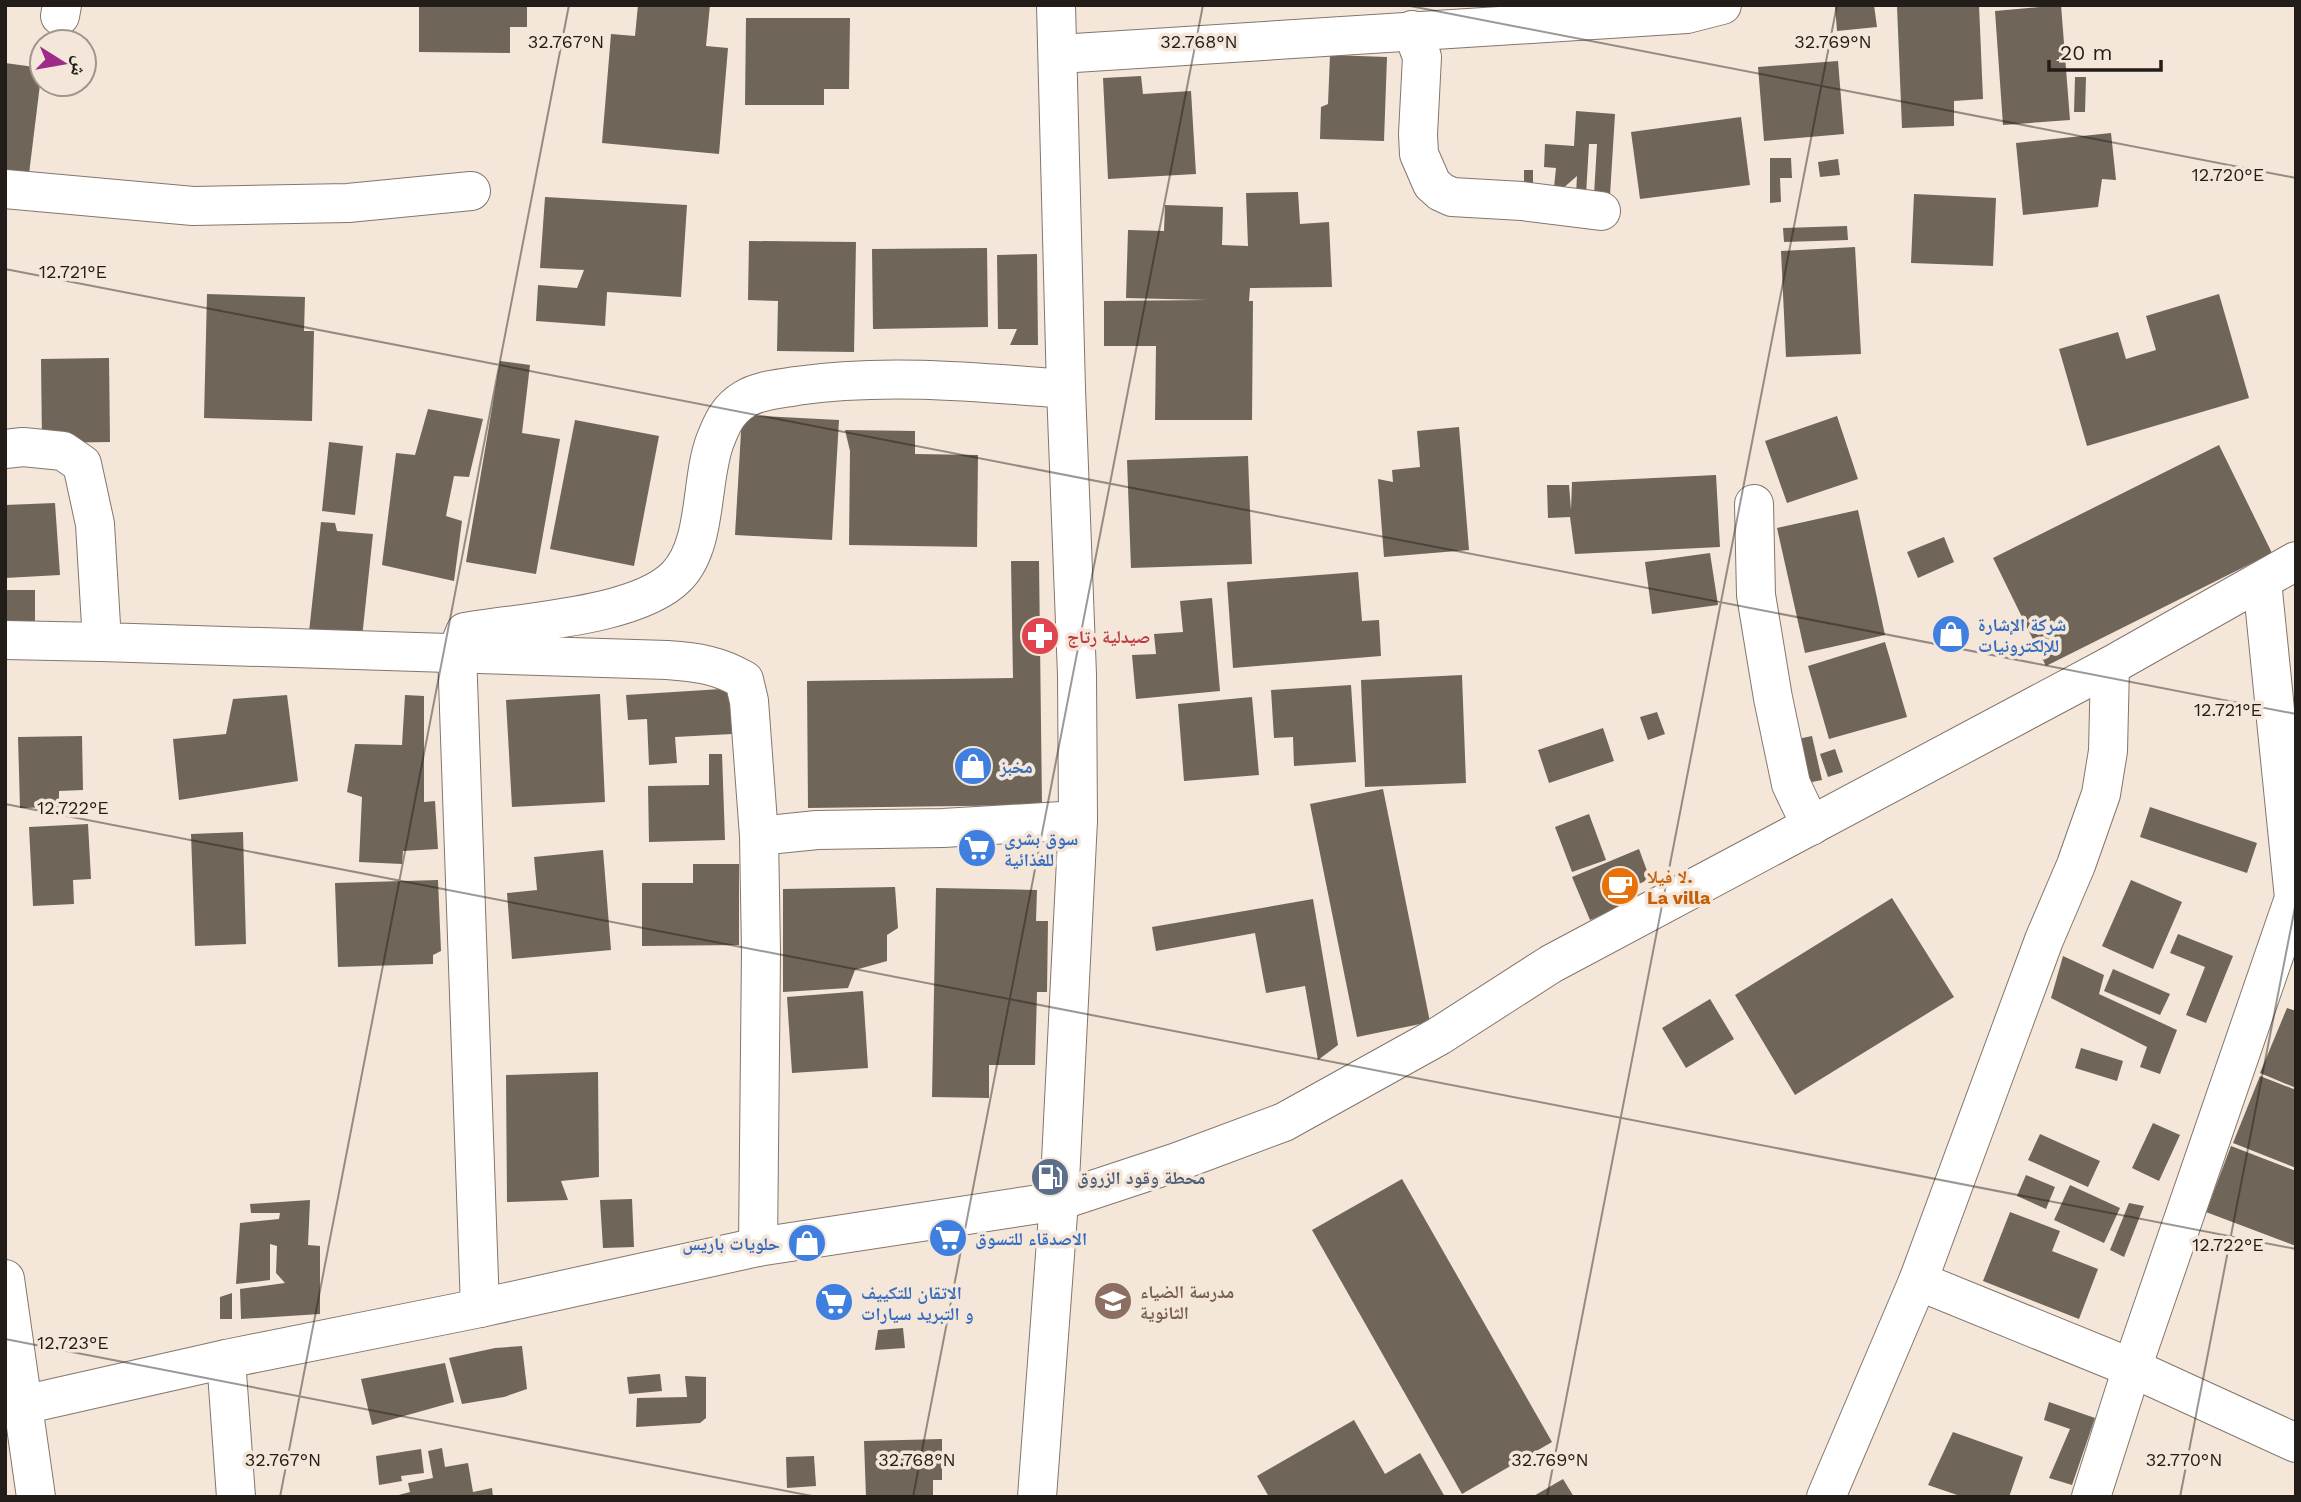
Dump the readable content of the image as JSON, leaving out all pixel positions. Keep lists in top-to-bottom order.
{
  "places": {
    "shop": ["شركة الإشارة للإلكترونيات", "مخبز", "حلويات باريس"],
    "pharmacy": ["صيدلية رتاج"],
    "supermarket": ["سوق بشرى للغذائية", "الاصدقاء للتسوق", "الاتقان للتكييف و التبريد سيارات"],
    "cafe": ["لا فيلا. La villa"],
    "fuel station": ["محطة وقود الزروق"],
    "school or university": ["مدرسة الضياء الثانوية"]
  },
  "scale_bar": "20 m",
  "north": "right",
  "coordinates": [
    "32.767°N",
    "32.768°N",
    "32.769°N",
    "12.720°E",
    "12.721°E",
    "12.722°E",
    "12.723°E",
    "32.770°N"
  ]
}
